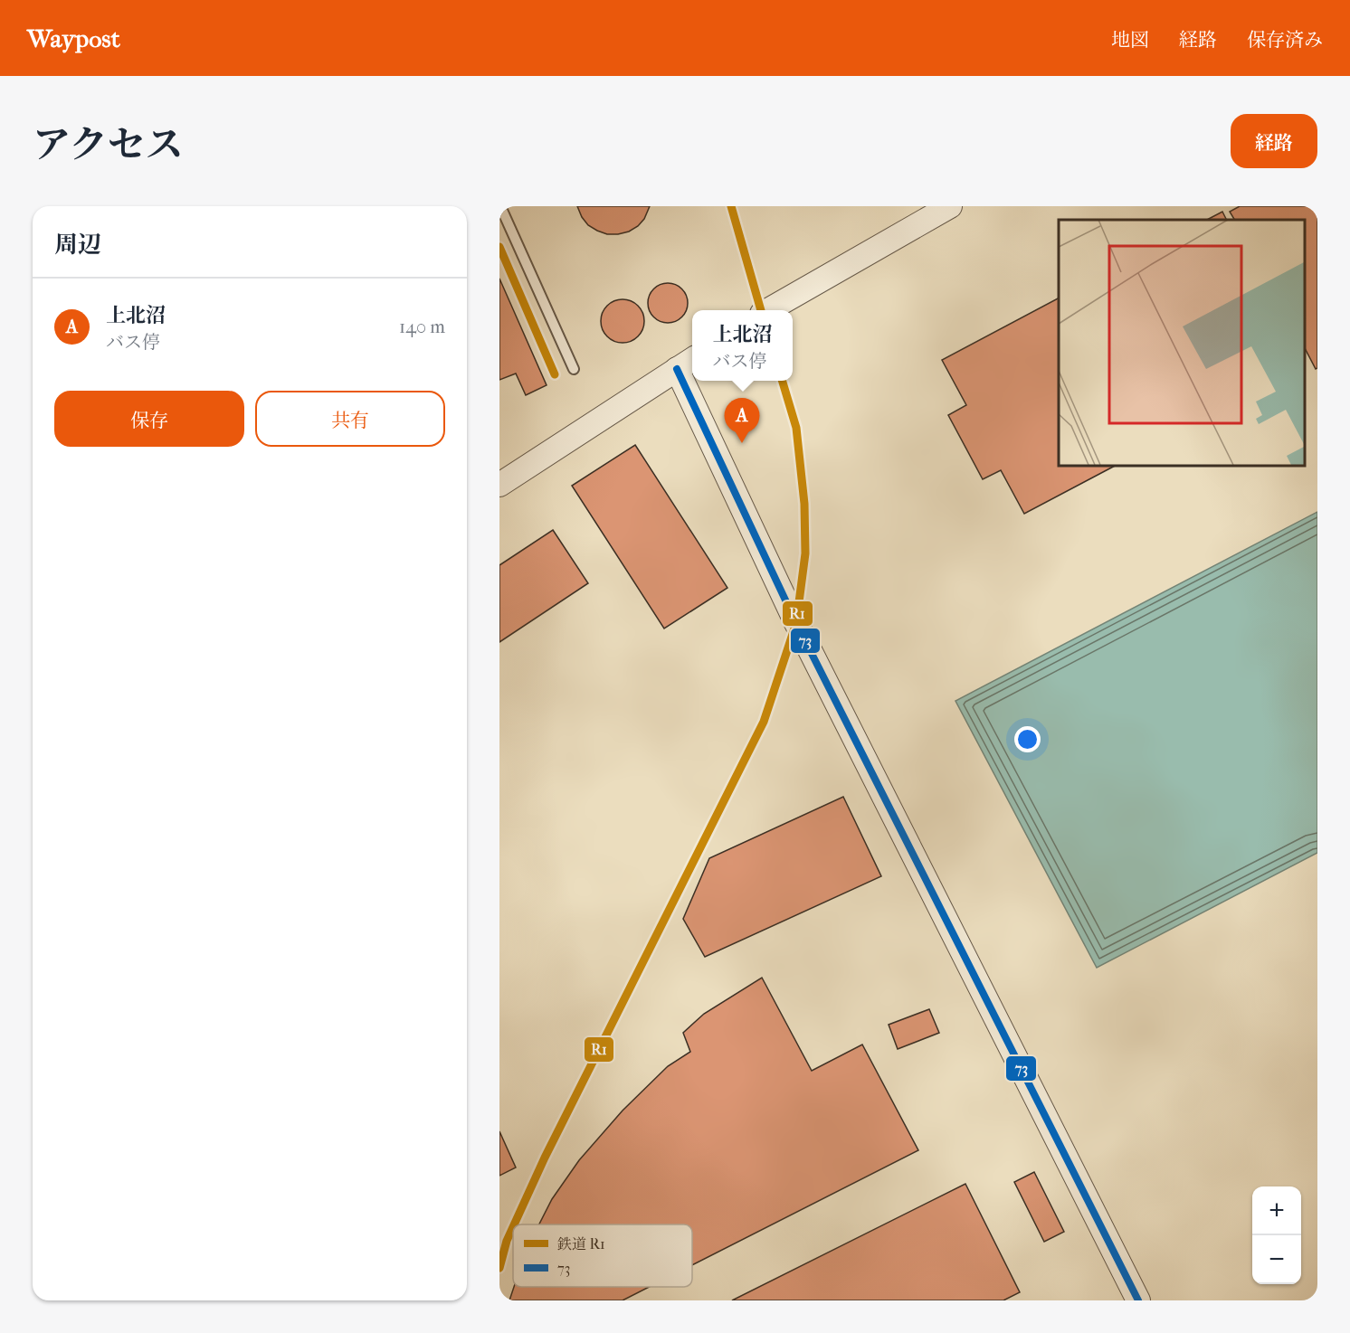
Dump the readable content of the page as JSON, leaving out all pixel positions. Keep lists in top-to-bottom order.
{
  "lines": ["rail line R1", "transit line 73"],
  "legend": ["鉄道 R1", "73"],
  "page": {
    "header": "Waypost",
    "nav": ["地図", "経路", "保存済み"],
    "title": "アクセス",
    "buttons": [
      "経路",
      ["保存", "共有"]
    ],
    "heading": "周辺",
    "list": [
      {
        "mark": "A",
        "name": "上北沼",
        "note": "バス停",
        "value": "140 m"
      }
    ],
    "popup": ["上北沼", "バス停"],
    "pins": "A",
    "map_buttons": ["+", "−"]
  }
}
